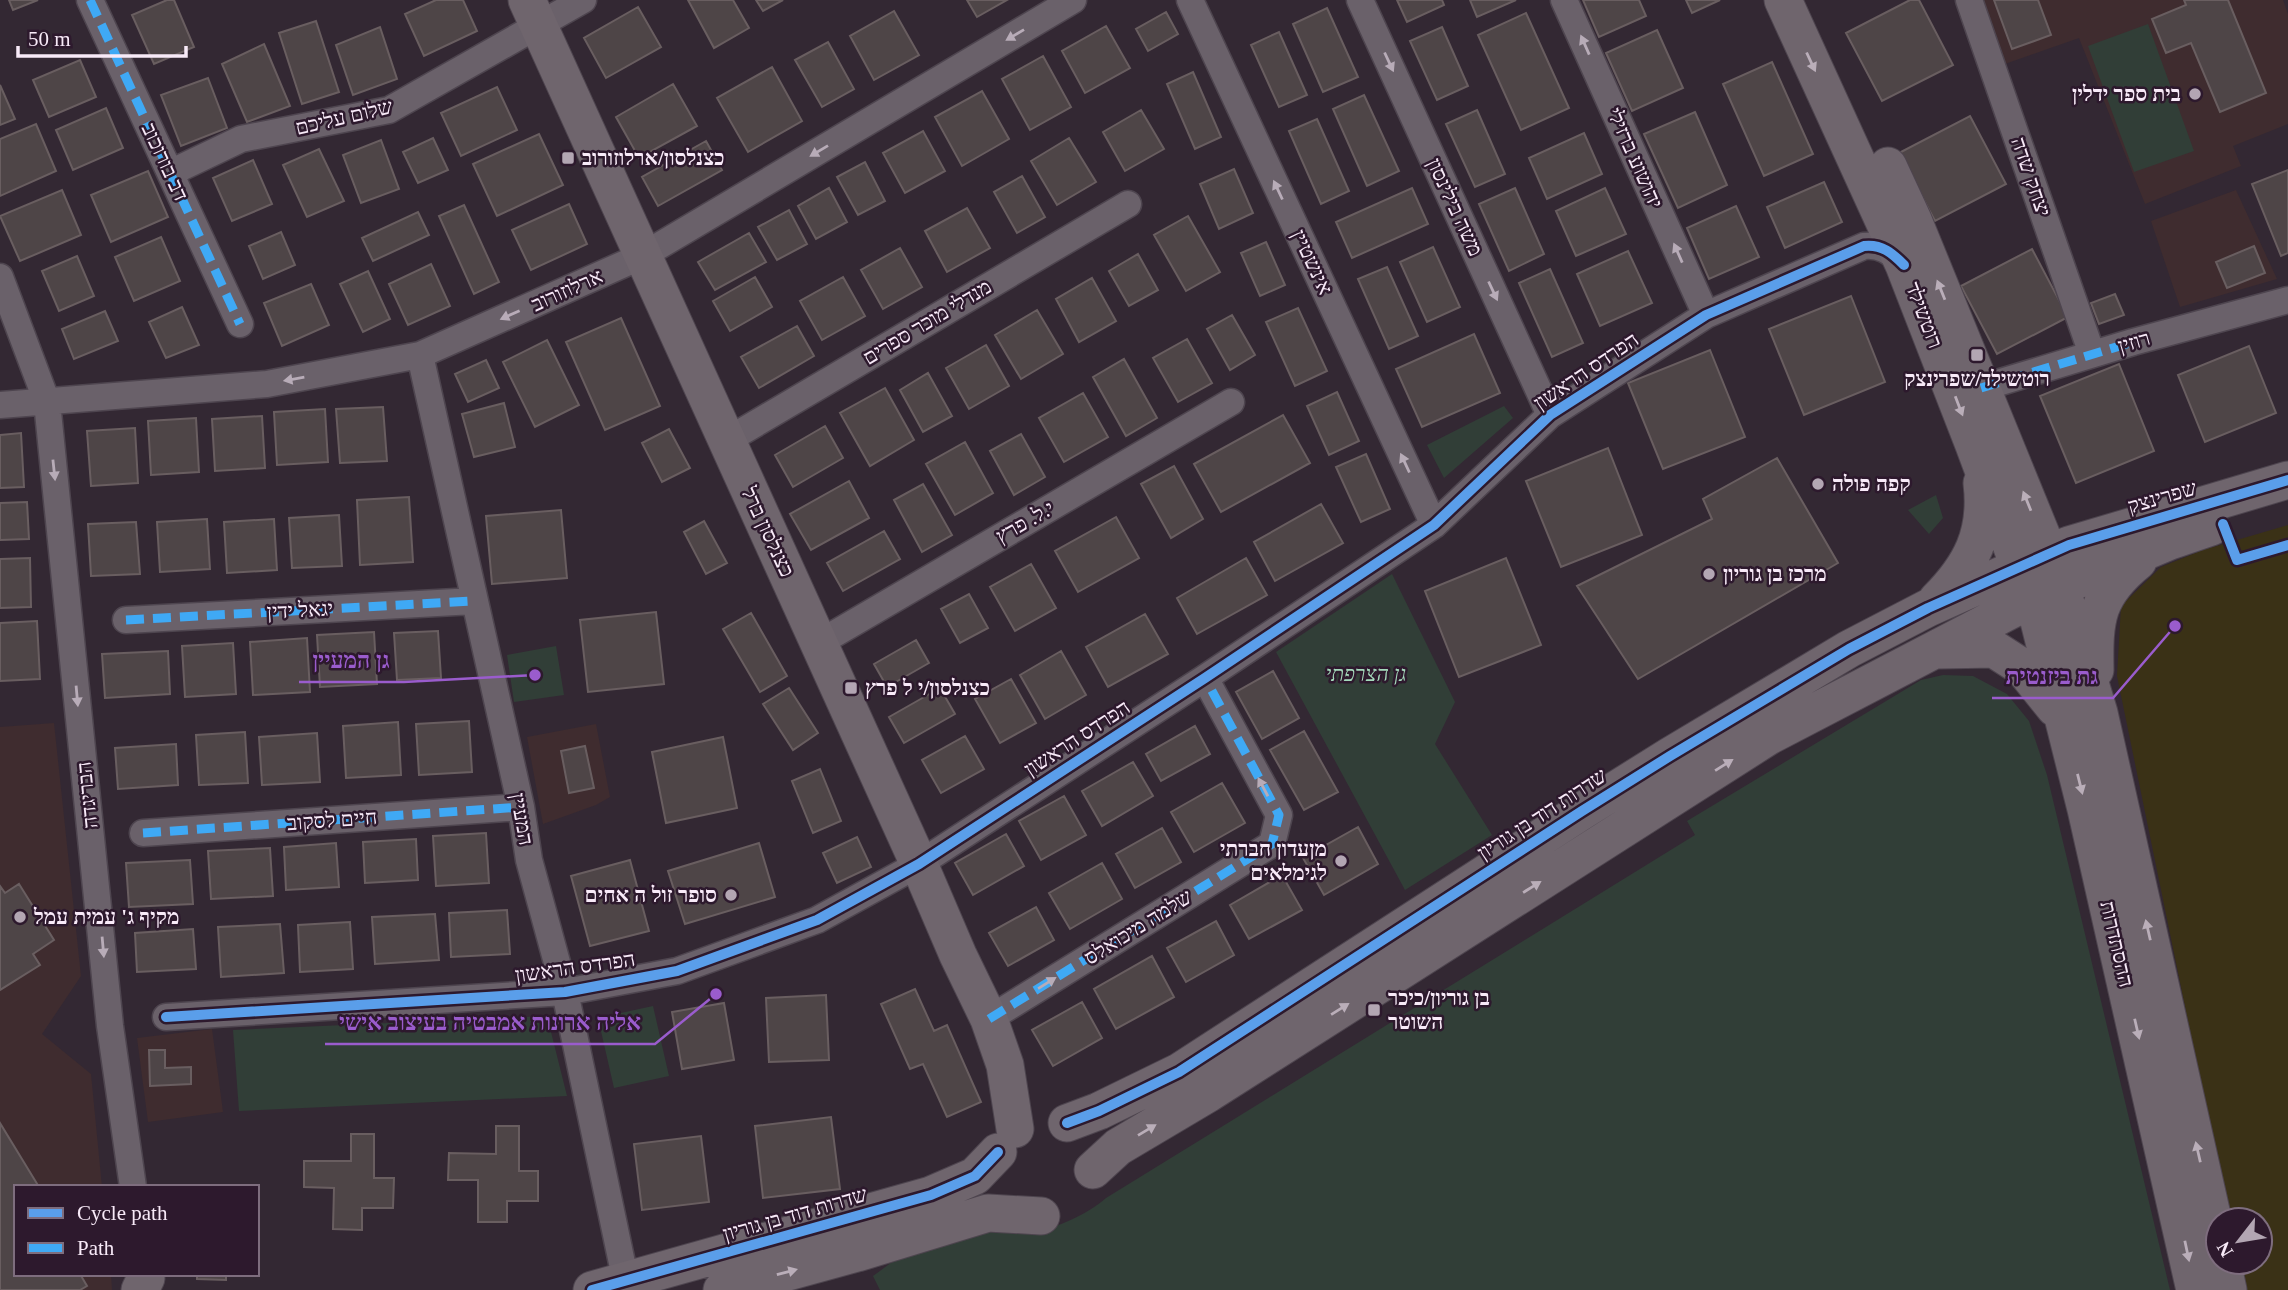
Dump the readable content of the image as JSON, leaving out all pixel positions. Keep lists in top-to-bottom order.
{
  "streets": {
    "street": [
      "שלום עליכם",
      "יהושוע ברזילי",
      "דב בורוכוב",
      "יצחק שדה",
      "משה בילינסון",
      "אינשטיין",
      "ארלוזורוב",
      "רוטשילד",
      "מנדלי מוכר ספרים",
      "רוזין",
      "הפרדס הראשון",
      "שפרינצק",
      "י.ל. פרץ",
      "כצנלסון ברל",
      "יגאל ידין",
      "הבריגדה",
      "שדרות דוד בן גוריון",
      "המעיין",
      "חיים לסקוב",
      "שלמה מיכואלס",
      "ההסתדרות"
    ]
  },
  "crossings": [
    ["שלום עליכם", "דב בורוכוב"],
    ["שלום עליכם", "כצנלסון ברל"],
    ["יהושוע ברזילי", "הפרדס הראשון"],
    ["יצחק שדה", "רוזין"],
    ["משה בילינסון", "הפרדס הראשון"],
    ["אינשטיין", "הפרדס הראשון"],
    ["ארלוזורוב", "כצנלסון ברל"],
    ["ארלוזורוב", "הבריגדה"],
    ["ארלוזורוב", "המעיין"],
    ["רוטשילד", "רוזין"],
    ["רוטשילד", "הפרדס הראשון"],
    ["רוטשילד", "שפרינצק"],
    ["רוטשילד", "שדרות דוד בן גוריון"],
    ["רוטשילד", "ההסתדרות"],
    ["מנדלי מוכר ספרים", "כצנלסון ברל"],
    ["הפרדס הראשון", "כצנלסון ברל"],
    ["הפרדס הראשון", "המעיין"],
    ["הפרדס הראשון", "שלמה מיכואלס"],
    ["שפרינצק", "שדרות דוד בן גוריון"],
    ["שפרינצק", "ההסתדרות"],
    ["י.ל. פרץ", "כצנלסון ברל"],
    ["כצנלסון ברל", "שדרות דוד בן גוריון"],
    ["כצנלסון ברל", "שלמה מיכואלס"],
    ["יגאל ידין", "המעיין"],
    ["שדרות דוד בן גוריון", "המעיין"],
    ["שדרות דוד בן גוריון", "ההסתדרות"],
    ["המעיין", "חיים לסקוב"]
  ],
  "one_way": [
    "יהושוע ברזילי",
    "משה בילינסון",
    "אינשטיין",
    "ארלוזורוב",
    "הבריגדה"
  ],
  "parks": ["גן הצרפתי"],
  "places": {
    "other": [
      "בית ספר ידלין",
      "קפה פולה",
      "מרכז בן גוריון",
      "גת ביזנטית",
      "גן המעיין",
      "מןעדון חברתי לגימלאים",
      "סופר זול ה אחים",
      "מקיף ג' עמית עמל",
      "אליה ארונות אמבטיה בעיצוב אישי"
    ],
    "transit": [
      "כצנלסון/ארלוזורוב",
      "רוטשילד/שפרינצק",
      "כצנלסון/י ל פרץ",
      "בן גוריון/כיכר השוטר"
    ]
  },
  "legend": ["Cycle path", "Path"],
  "scale_bar": "50 m",
  "north": "bottom left"
}
